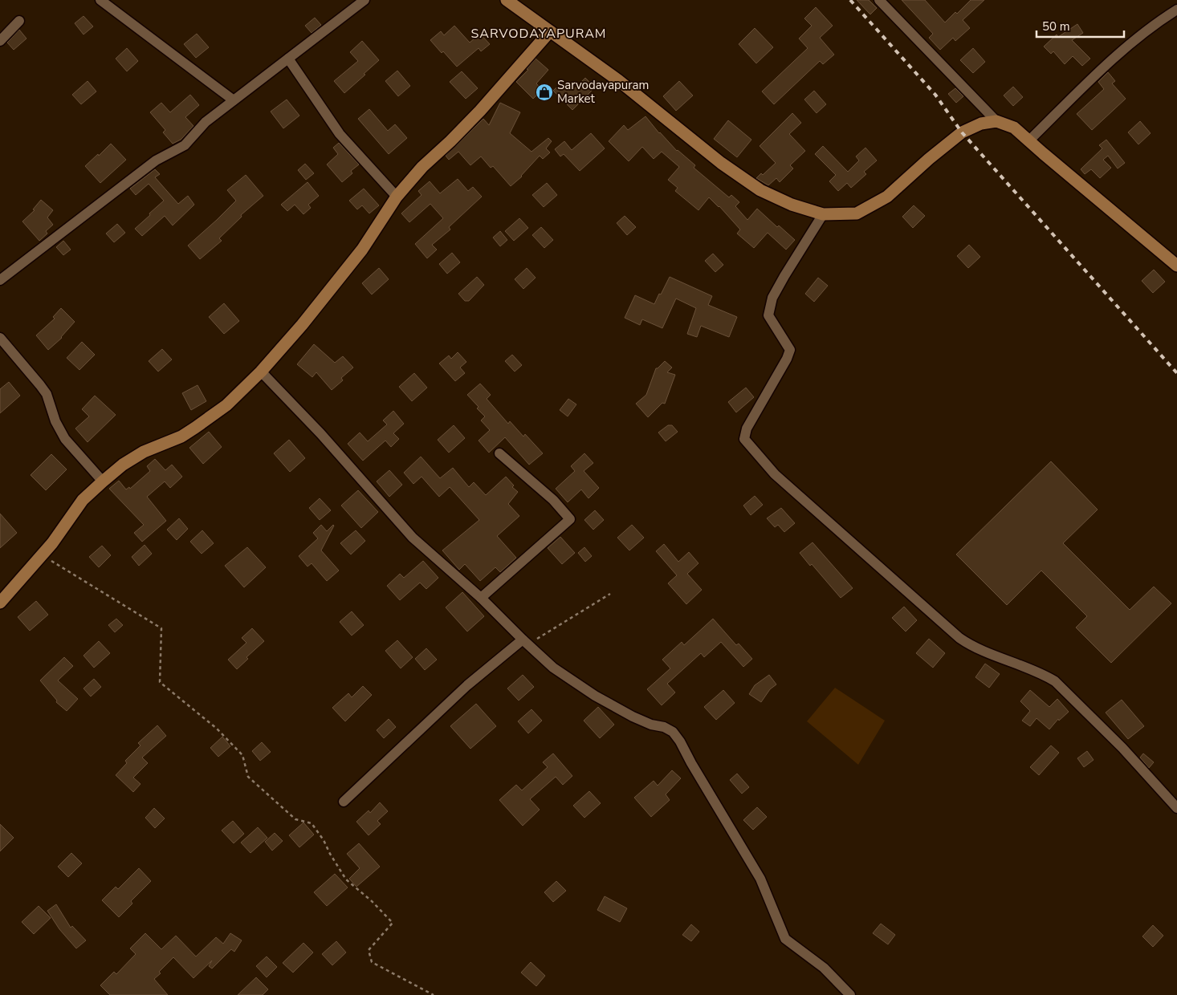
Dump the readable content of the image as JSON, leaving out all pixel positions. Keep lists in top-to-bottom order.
{
  "districts": ["SARVODAYAPURAM"],
  "places": {
    "shop": ["Sarvodayapuram Market"]
  },
  "scale_bar": "50 m"
}
